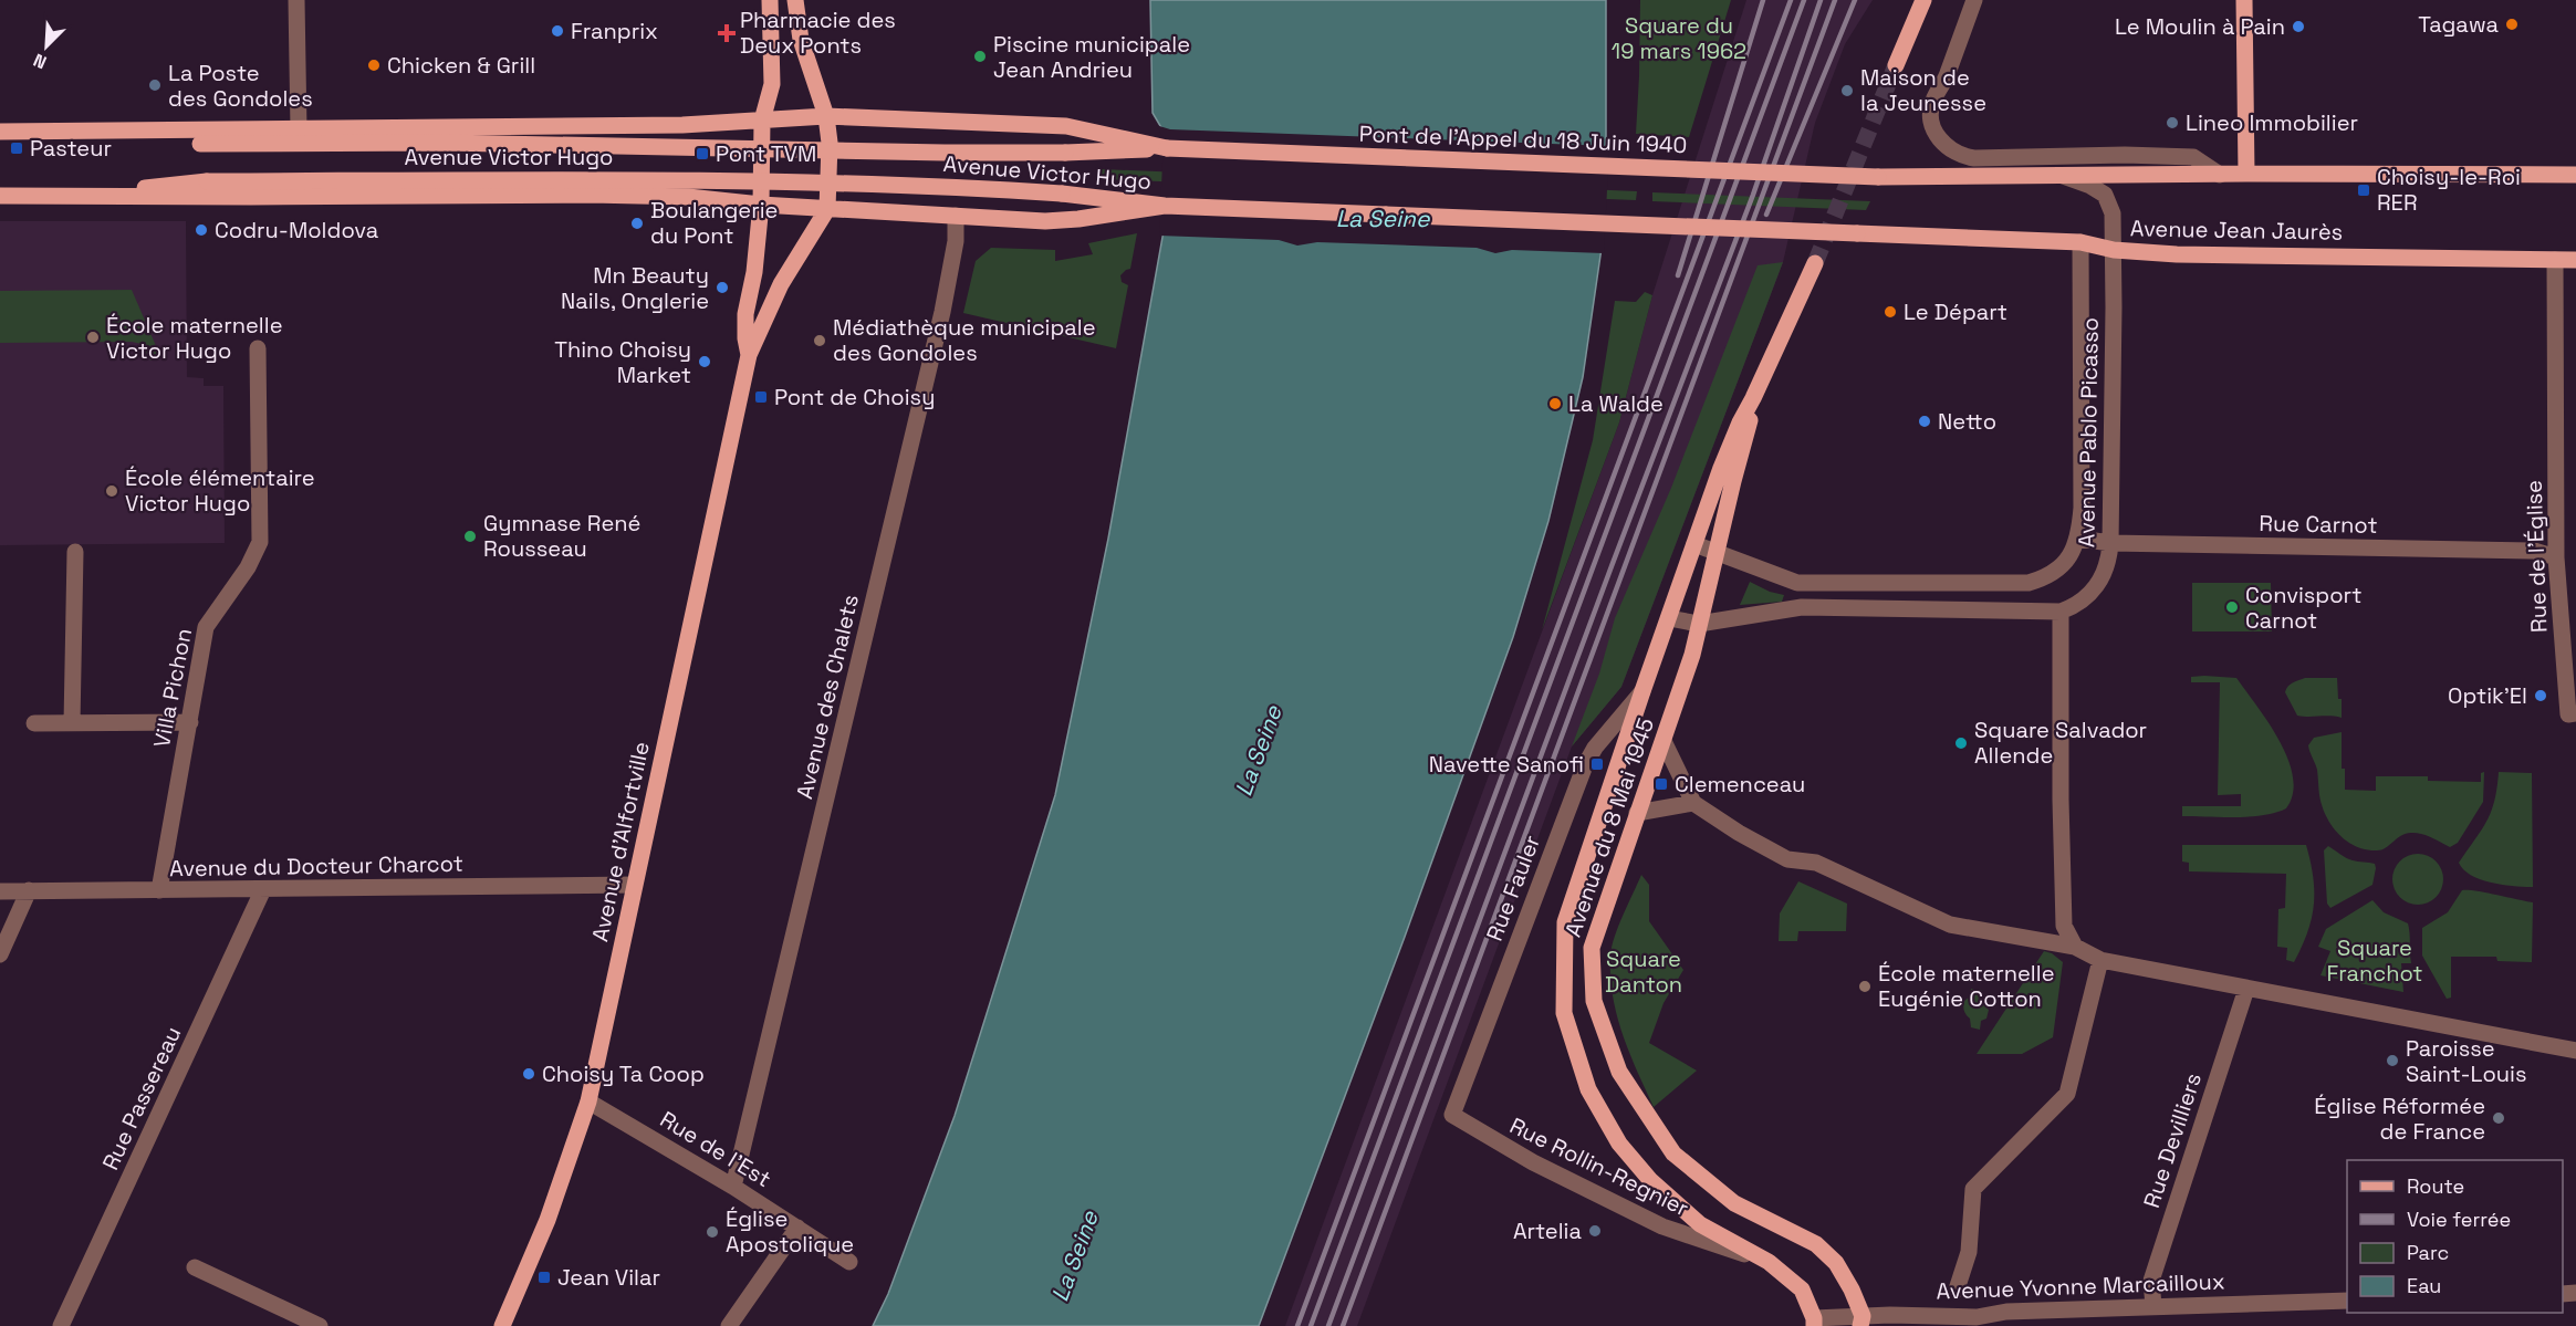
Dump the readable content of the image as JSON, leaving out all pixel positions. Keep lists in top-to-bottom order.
{
  "streets": {
    "main road": [
      "Pont de l'Appel du 18 Juin 1940",
      "Avenue Victor Hugo",
      "Avenue Jean Jaurès",
      "Avenue du 8 Mai 1945",
      "Avenue d'Alfortville"
    ],
    "street": [
      "Avenue Pablo Picasso",
      "Rue Carnot",
      "Rue de l'Église",
      "Villa Pichon",
      "Avenue des Chalets",
      "Avenue du Docteur Charcot",
      "Rue Fauler",
      "Rue Passereau",
      "Rue Devilliers",
      "Rue de l'Est",
      "Rue Rollin-Regnier",
      "Avenue Yvonne Marcailloux"
    ]
  },
  "crossings": [
    ["Pont de l'Appel du 18 Juin 1940", "Avenue Victor Hugo"],
    ["Pont de l'Appel du 18 Juin 1940", "Avenue Pablo Picasso"],
    ["Avenue Victor Hugo", "Avenue Jean Jaurès"],
    ["Avenue Victor Hugo", "Avenue des Chalets"],
    ["Avenue Victor Hugo", "Avenue d'Alfortville"],
    ["Avenue Jean Jaurès", "Avenue Pablo Picasso"],
    ["Avenue Jean Jaurès", "Rue de l'Église"],
    ["Avenue Pablo Picasso", "Rue Carnot"],
    ["Avenue Pablo Picasso", "Avenue du 8 Mai 1945"],
    ["Rue Carnot", "Rue de l'Église"],
    ["Villa Pichon", "Avenue du Docteur Charcot"],
    ["Avenue des Chalets", "Rue de l'Est"],
    ["Avenue du 8 Mai 1945", "Rue Fauler"],
    ["Avenue du 8 Mai 1945", "Rue Rollin-Regnier"],
    ["Avenue du 8 Mai 1945", "Avenue Yvonne Marcailloux"],
    ["Avenue d'Alfortville", "Avenue du Docteur Charcot"],
    ["Avenue d'Alfortville", "Rue de l'Est"],
    ["Avenue du Docteur Charcot", "Rue Passereau"],
    ["Rue Fauler", "Rue Rollin-Regnier"],
    ["Rue Devilliers", "Avenue Yvonne Marcailloux"]
  ],
  "water": ["La Seine"],
  "parks": ["Square du 19 mars 1962", "Square Franchot", "Square Danton"],
  "places": {
    "other": [
      "Tagawa",
      "Le Moulin à Pain",
      "Franprix",
      "Piscine municipale Jean Andrieu",
      "Chicken & Grill",
      "La Poste des Gondoles",
      "Maison de la Jeunesse",
      "Lineo Immobilier",
      "Boulangerie du Pont",
      "Codru-Moldova",
      "Mn Beauty Nails, Onglerie",
      "Le Départ",
      "École maternelle Victor Hugo",
      "Médiathèque municipale des Gondoles",
      "Thino Choisy Market",
      "La Walde",
      "Netto",
      "École élémentaire Victor Hugo",
      "Gymnase René Rousseau",
      "Convisport Carnot",
      "Optik'El",
      "Square Salvador Allende",
      "École maternelle Eugénie Cotton",
      "Paroisse Saint-Louis",
      "Choisy Ta Coop",
      "Église Réformée de France",
      "Artelia",
      "Église Apostolique"
    ],
    "health": ["Pharmacie des Deux Ponts"],
    "transit": [
      "Pasteur",
      "Pont TVM",
      "Choisy-le-Roi RER",
      "Pont de Choisy",
      "Navette Sanofi",
      "Clemenceau",
      "Jean Vilar"
    ]
  },
  "legend": [
    "Route",
    "Voie ferrée",
    "Parc",
    "Eau"
  ],
  "north": "bottom left"
}
